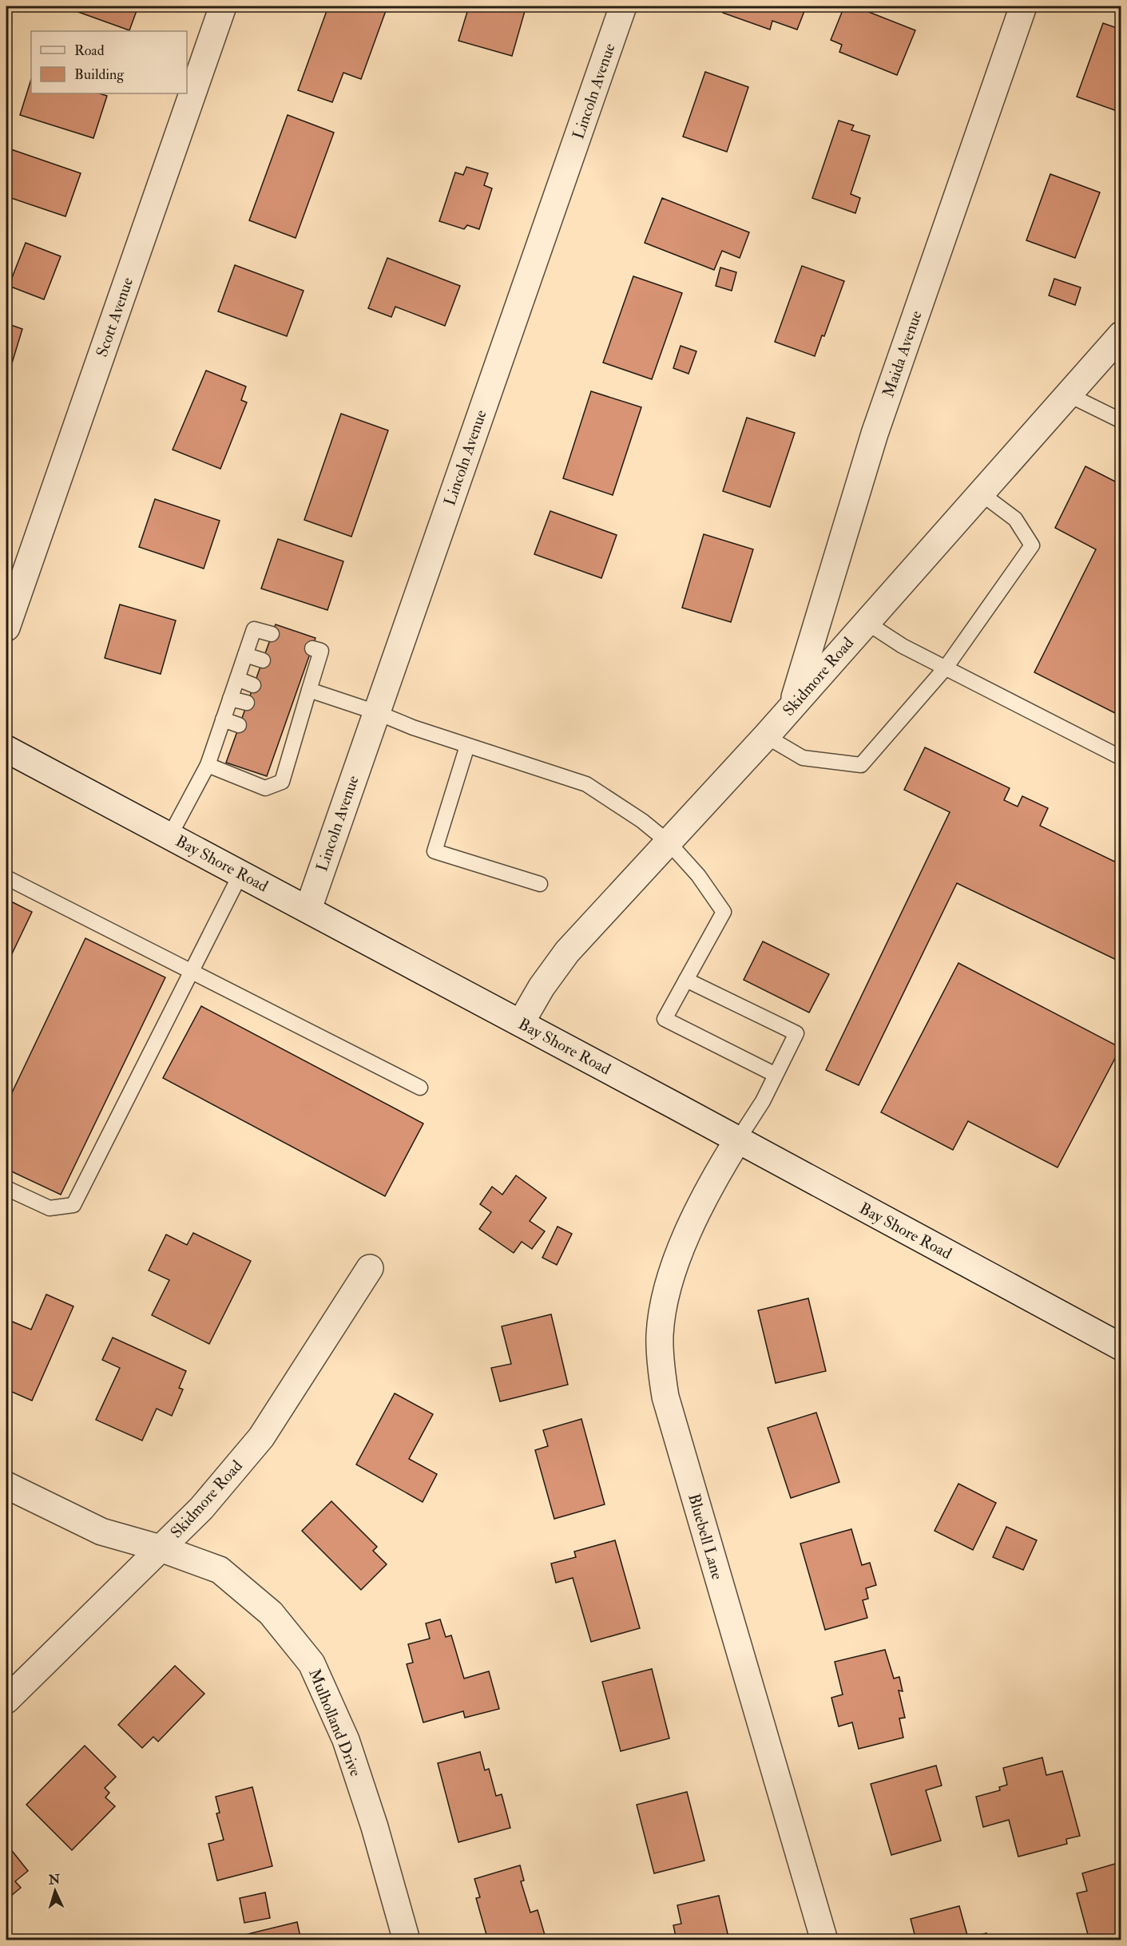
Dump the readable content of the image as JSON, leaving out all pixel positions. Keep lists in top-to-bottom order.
{
  "streets": {
    "street": [
      "Lincoln Avenue",
      "Scott Avenue",
      "Maida Avenue",
      "Skidmore Road",
      "Bay Shore Road",
      "Bluebell Lane",
      "Mulholland Drive"
    ]
  },
  "crossings": [
    ["Lincoln Avenue", "Bay Shore Road"],
    ["Maida Avenue", "Skidmore Road"],
    ["Skidmore Road", "Bay Shore Road"],
    ["Skidmore Road", "Mulholland Drive"],
    ["Bay Shore Road", "Bluebell Lane"]
  ],
  "legend": ["Road", "Building"],
  "north": "top"
}
